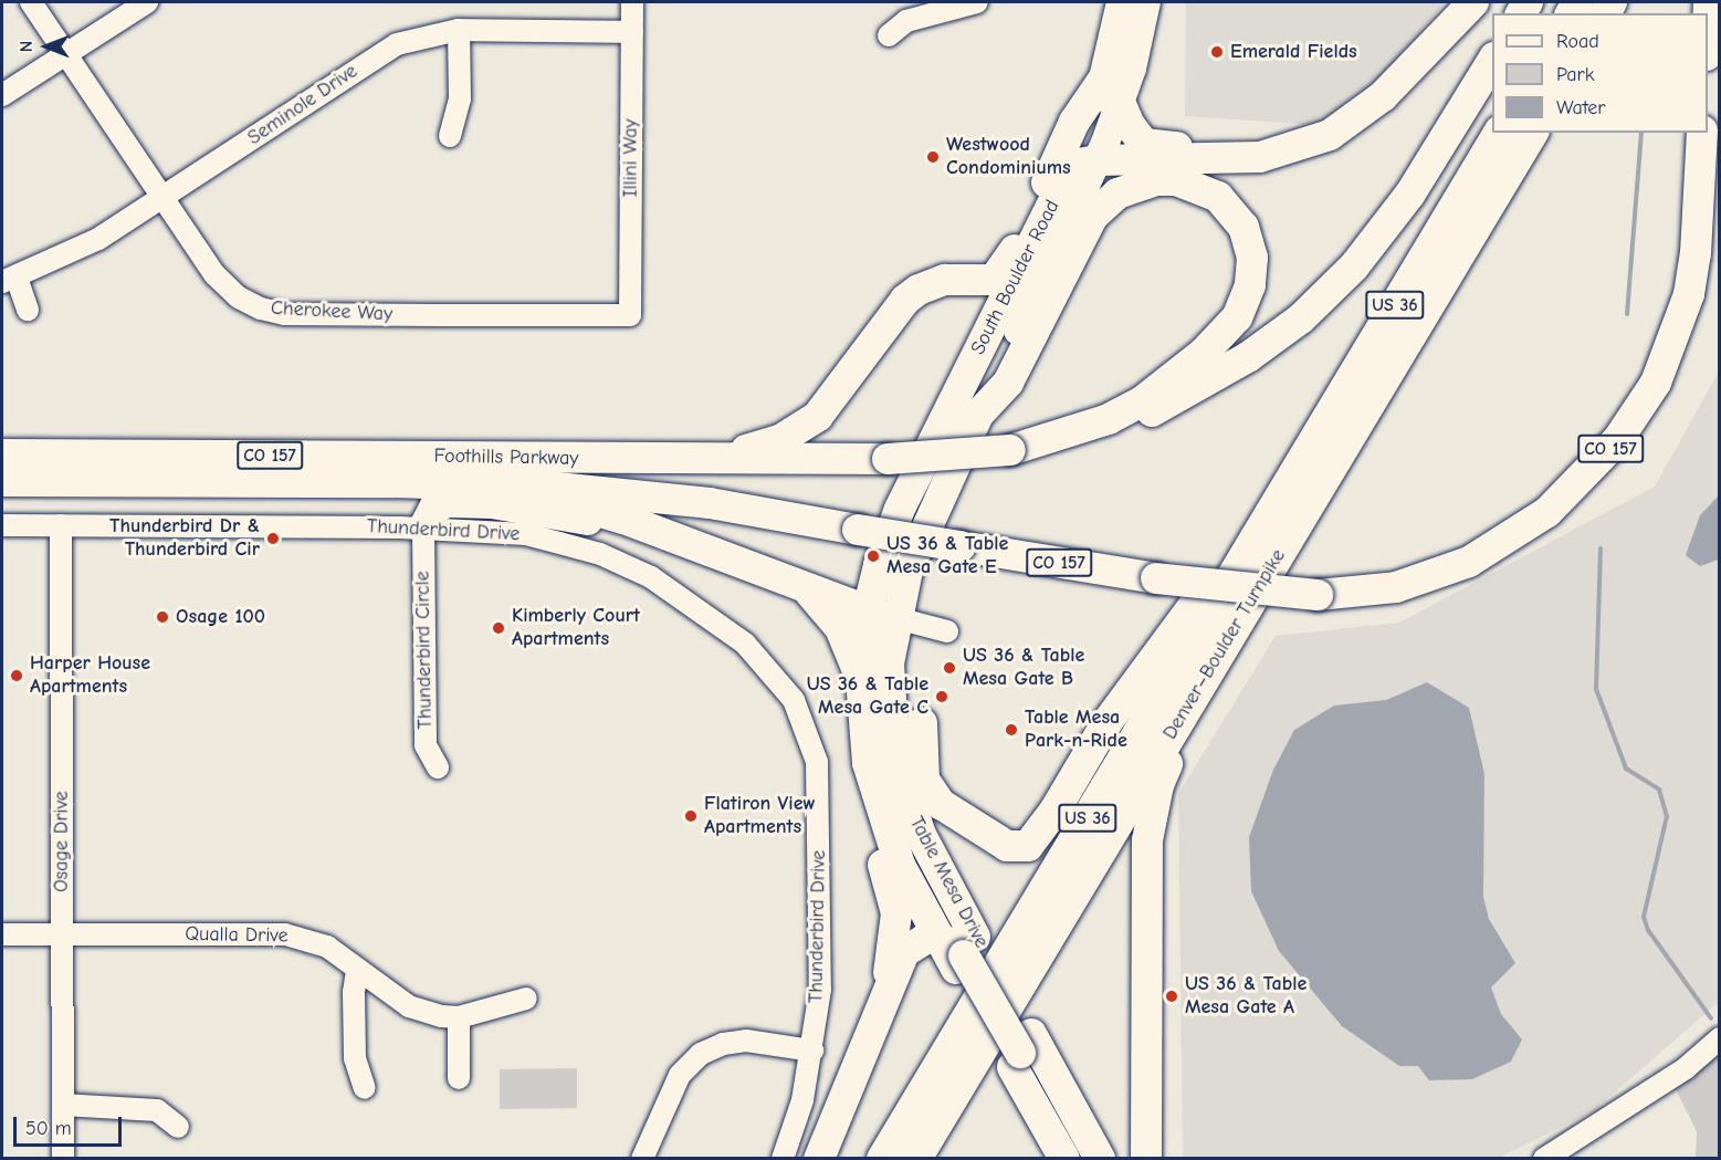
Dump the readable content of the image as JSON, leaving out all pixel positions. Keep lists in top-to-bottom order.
{
  "streets": {
    "highway": [
      "South Boulder Road",
      "US 36",
      "CO 157",
      "Foothills Parkway",
      "Denver–Boulder Turnpike",
      "Table Mesa Drive"
    ],
    "street": [
      "Seminole Drive",
      "Illini Way",
      "Cherokee Way",
      "Thunderbird Drive",
      "Thunderbird Circle",
      "Osage Drive",
      "Qualla Drive"
    ]
  },
  "crossings": [
    ["Seminole Drive", "Illini Way"],
    ["Seminole Drive", "Cherokee Way"],
    ["Illini Way", "Cherokee Way"],
    ["South Boulder Road", "Table Mesa Drive"],
    ["CO 157", "Foothills Parkway"],
    ["Thunderbird Drive", "Thunderbird Circle"],
    ["Thunderbird Drive", "Osage Drive"],
    ["Osage Drive", "Qualla Drive"]
  ],
  "places": [
    "Emerald Fields",
    "Westwood Condominiums",
    "Thunderbird Dr & Thunderbird Cir",
    "US 36 & Table Mesa Gate E",
    "Osage 100",
    "Kimberly Court Apartments",
    "US 36 & Table Mesa Gate B",
    "Harper House Apartments",
    "US 36 & Table Mesa Gate C",
    "Table Mesa Park-n-Ride",
    "Flatiron View Apartments",
    "US 36 & Table Mesa Gate A"
  ],
  "legend": ["Road", "Park", "Water"],
  "scale_bar": "50 m",
  "north": "left"
}
